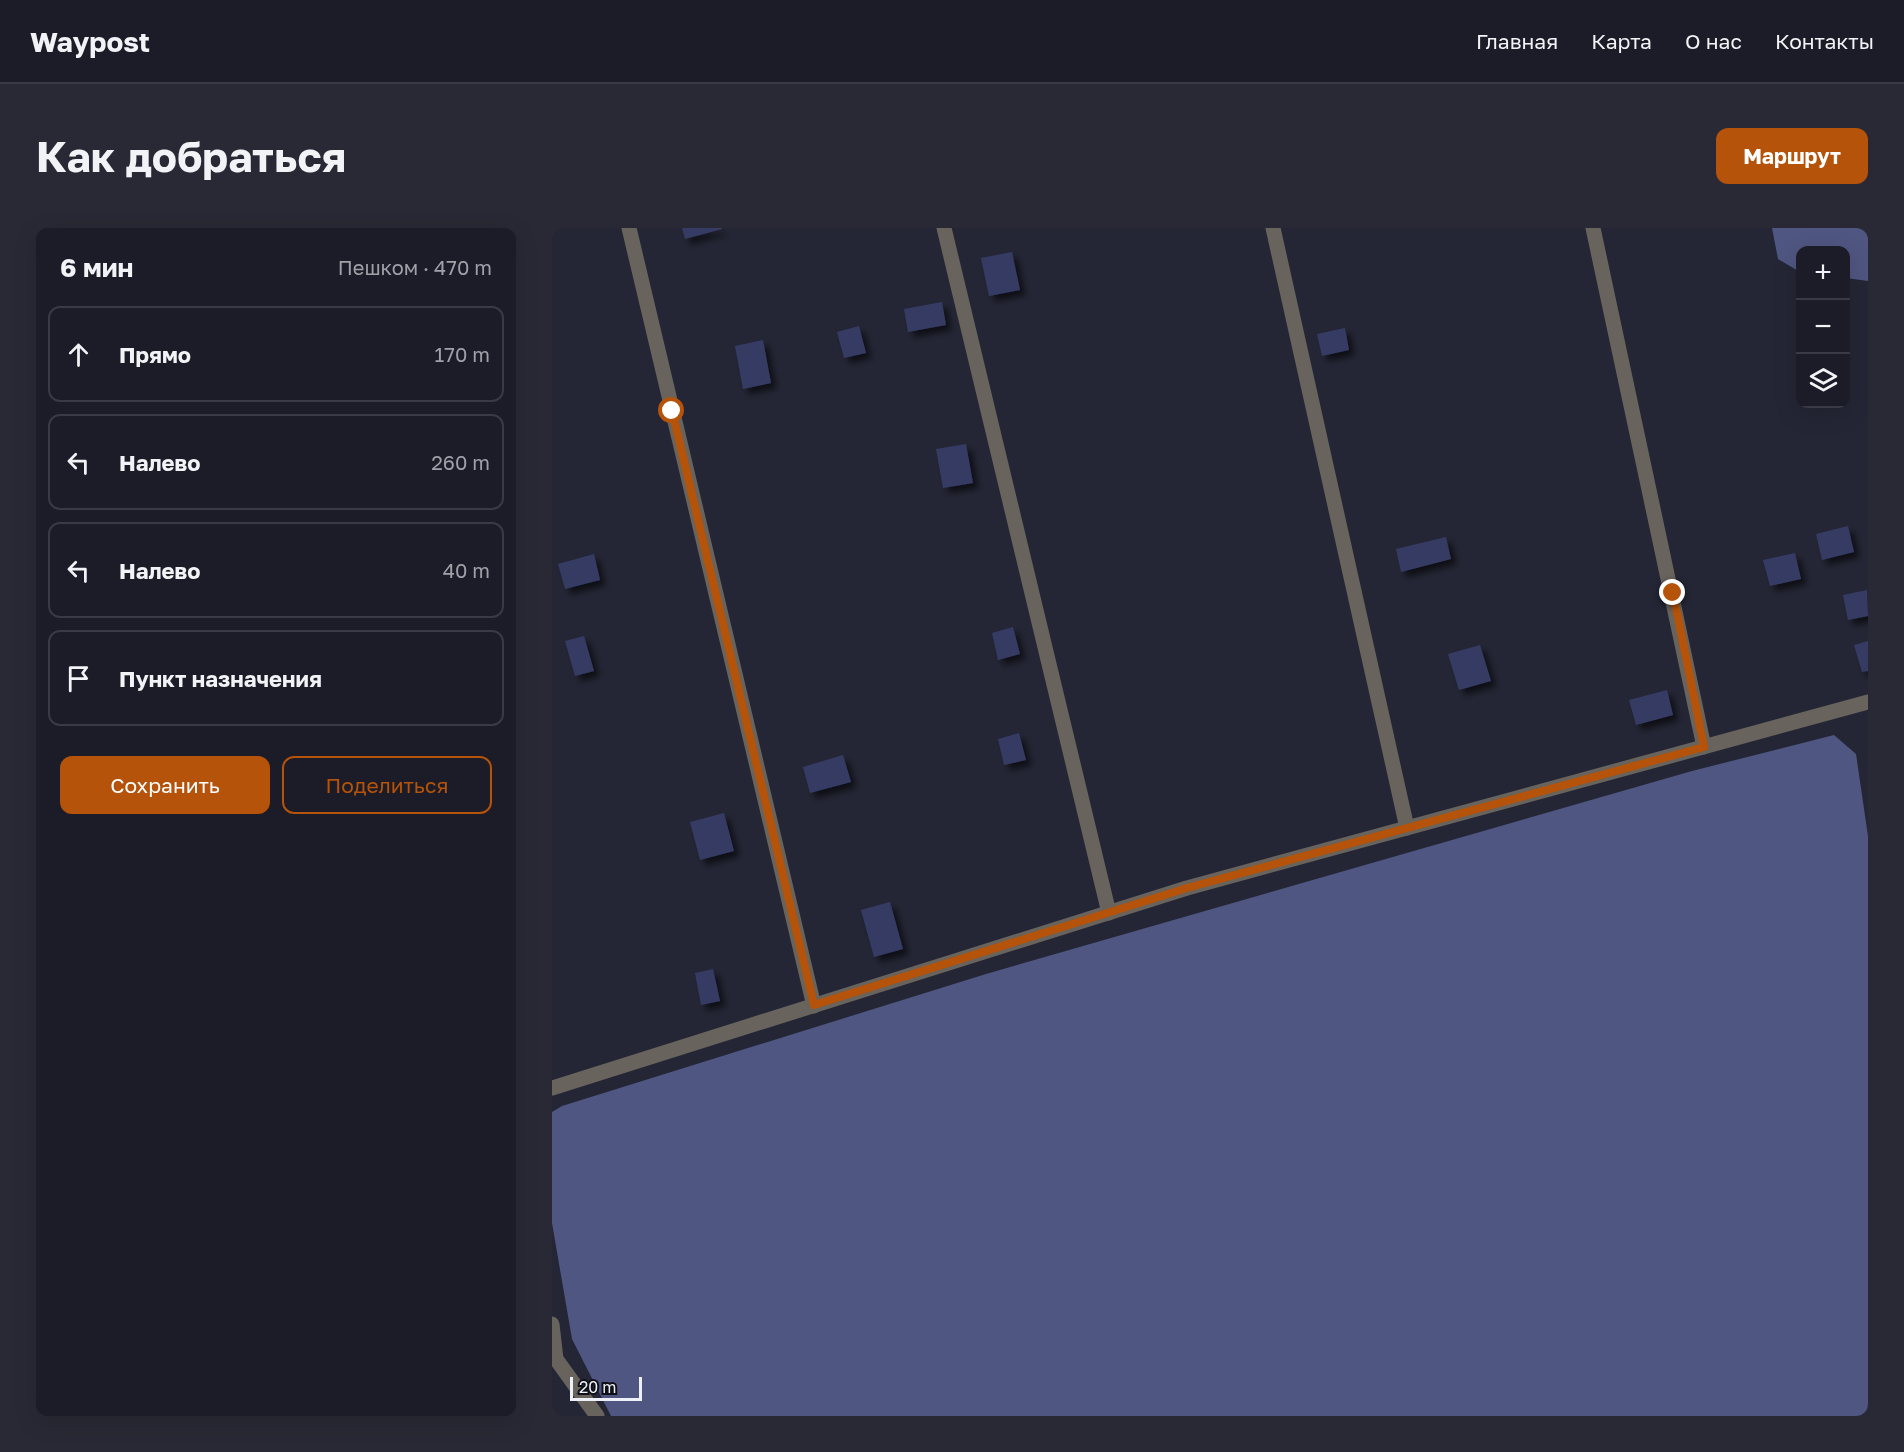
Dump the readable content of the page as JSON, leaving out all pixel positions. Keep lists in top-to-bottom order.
{
  "scale_bar": "20 m",
  "page": {
    "header": "Waypost",
    "nav": [
      "Главная",
      "Карта",
      "О нас",
      "Контакты"
    ],
    "buttons": [
      "Маршрут",
      ["Сохранить", "Поделиться"]
    ],
    "title": "Как добраться",
    "heading": ["6 мин", "Пешком · 470 m"],
    "map_buttons": ["+", "−"],
    "list": [
      ["Прямо", "170 m"],
      ["Налево", "260 m"],
      ["Налево", "40 m"],
      "Пункт назначения"
    ],
    "scale": "20 m"
  }
}
